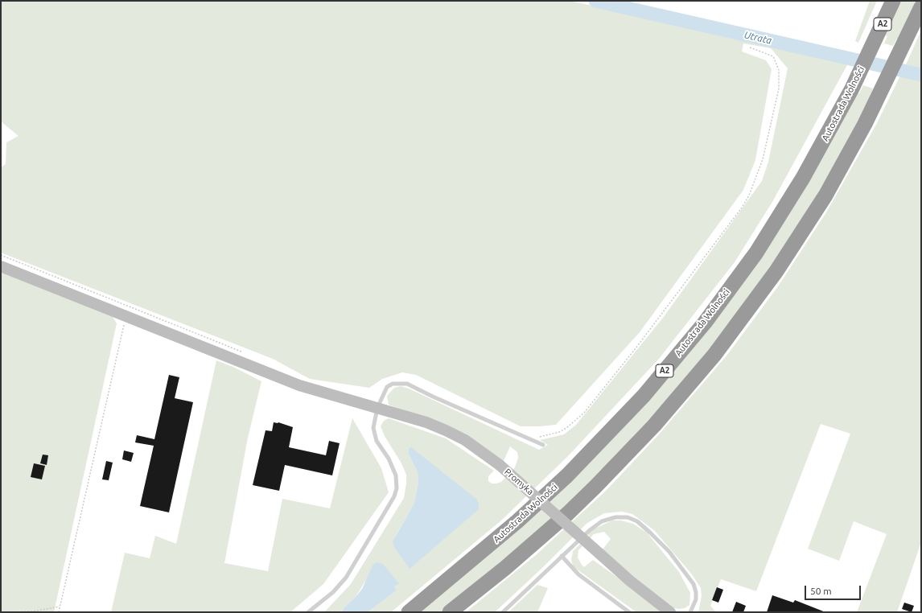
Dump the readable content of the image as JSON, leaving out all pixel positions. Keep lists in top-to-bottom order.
{
  "streets": {
    "highway": ["A2", "Autostrada Wolności"],
    "street": ["Promyka"]
  },
  "water": ["Utrata"],
  "scale_bar": "50 m"
}
